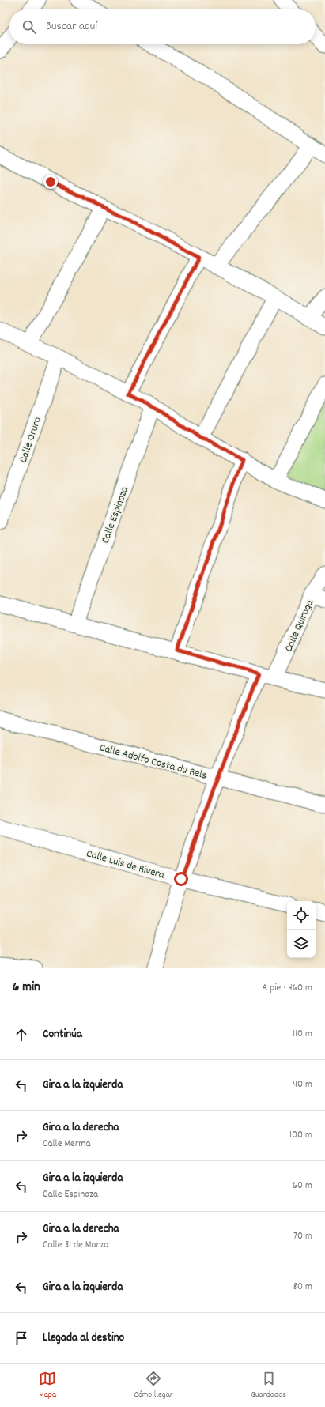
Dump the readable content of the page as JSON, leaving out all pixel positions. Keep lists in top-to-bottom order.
{
  "streets": {
    "street": [
      "Calle Oruro",
      "Calle Espinoza",
      "Calle Quiroga",
      "Calle Adolfo Costa du Rels",
      "Calle Luis de Rivera"
    ]
  },
  "page": {
    "search": "Buscar aquí",
    "heading": ["6 min", "A pie · 460 m"],
    "list": [
      ["Continúa", "110 m"],
      ["Gira a la izquierda", "40 m"],
      ["Gira a la derecha", "Calle Merma", "100 m"],
      ["Gira a la izquierda", "Calle Espinoza", "60 m"],
      ["Gira a la derecha", "Calle 31 de Marzo", "70 m"],
      ["Gira a la izquierda", "80 m"],
      "Llegada al destino"
    ],
    "nav": ["Mapa", "Cómo llegar", "Guardados"]
  }
}
